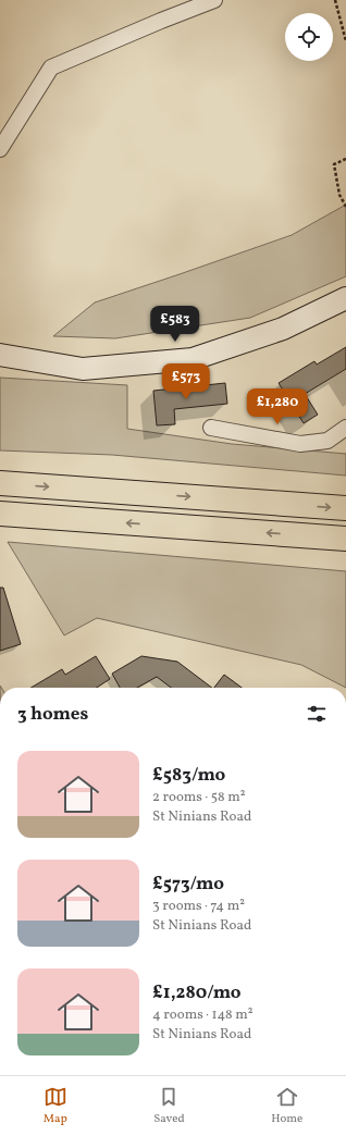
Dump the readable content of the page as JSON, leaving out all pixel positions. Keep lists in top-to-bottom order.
{
  "page": {
    "price": ["£583", "£573", "£1,280"],
    "heading": "3 homes",
    "list": [
      {
        "name": "£583/mo",
        "note": "2 rooms · 58 m² · St Ninians Road"
      },
      {
        "name": "£573/mo",
        "note": "3 rooms · 74 m² · St Ninians Road"
      },
      {
        "name": "£1,280/mo",
        "note": "4 rooms · 148 m² · St Ninians Road"
      }
    ],
    "tabs": ["Map", "Saved", "Home"]
  }
}
